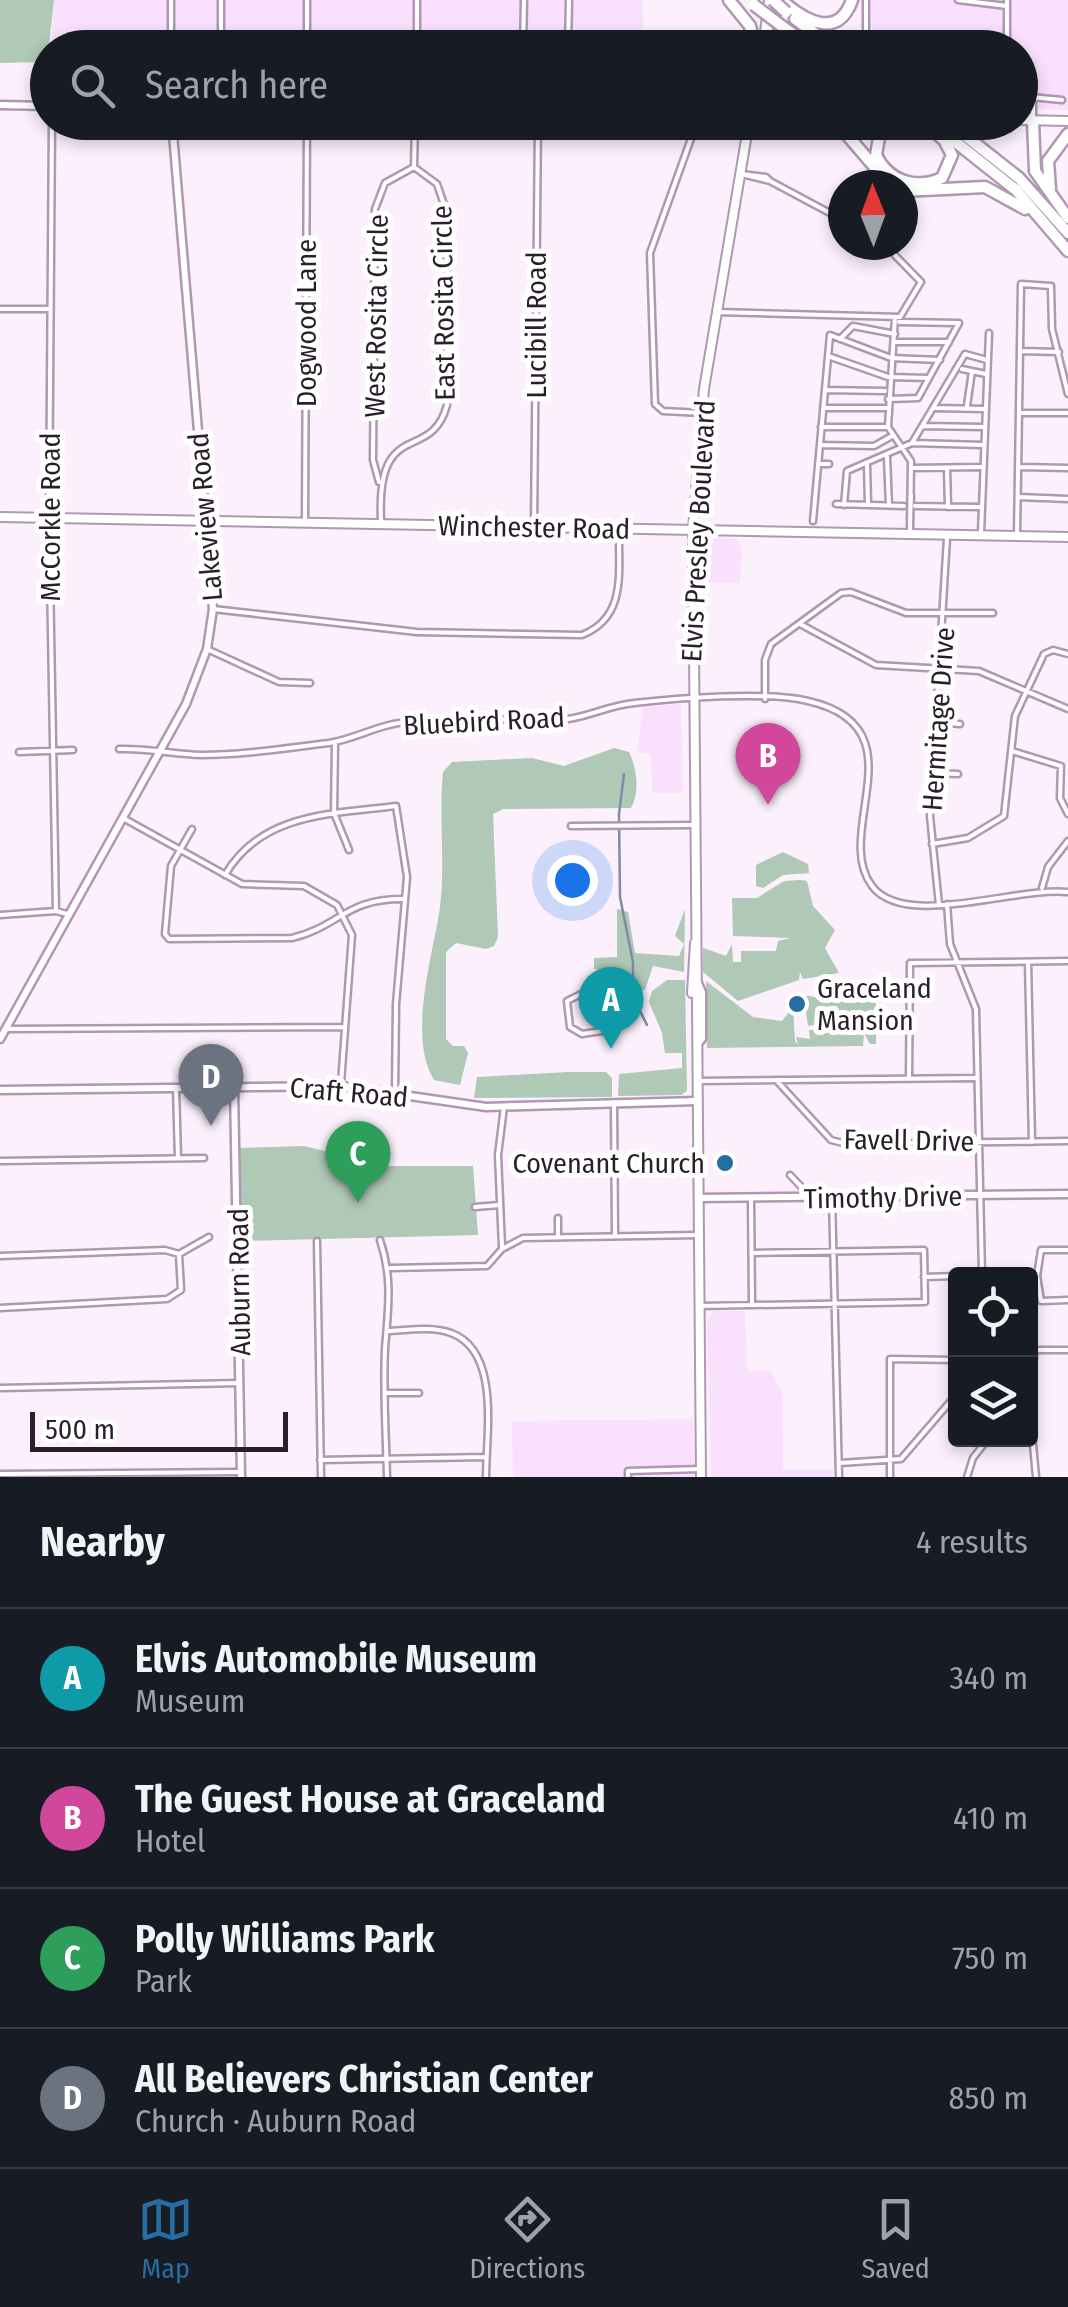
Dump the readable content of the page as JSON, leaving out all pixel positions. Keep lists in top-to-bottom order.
{
  "streets": {
    "main road": ["Winchester Road", "Elvis Presley Boulevard"],
    "street": [
      "East Rosita Circle",
      "West Rosita Circle",
      "Dogwood Lane",
      "Lucibill Road",
      "McCorkle Road",
      "Lakeview Road",
      "Hermitage Drive",
      "Bluebird Road",
      "Craft Road",
      "Favell Drive",
      "Timothy Drive",
      "Auburn Road"
    ]
  },
  "crossings": [
    ["East Rosita Circle", "West Rosita Circle"],
    ["Dogwood Lane", "Winchester Road"],
    ["Lucibill Road", "Winchester Road"],
    ["McCorkle Road", "Winchester Road"],
    ["Lakeview Road", "Winchester Road"],
    ["Lakeview Road", "Bluebird Road"],
    ["Winchester Road", "Elvis Presley Boulevard"],
    ["Winchester Road", "Hermitage Drive"],
    ["Elvis Presley Boulevard", "Bluebird Road"],
    ["Elvis Presley Boulevard", "Craft Road"],
    ["Elvis Presley Boulevard", "Timothy Drive"],
    ["Hermitage Drive", "Bluebird Road"],
    ["Craft Road", "Auburn Road"]
  ],
  "places": ["Graceland Mansion", "Covenant Church"],
  "scale_bar": "500 m",
  "north": "top",
  "page": {
    "search": "Search here",
    "pins": [
      "B",
      "A",
      "D",
      "C"
    ],
    "scale": "500 m",
    "heading": ["Nearby", "4 results"],
    "list": [
      {
        "mark": "A",
        "name": "Elvis Automobile Museum",
        "note": "Museum",
        "value": "340 m"
      },
      {
        "mark": "B",
        "name": "The Guest House at Graceland",
        "note": "Hotel",
        "value": "410 m"
      },
      {
        "mark": "C",
        "name": "Polly Williams Park",
        "note": "Park",
        "value": "750 m"
      },
      {
        "mark": "D",
        "name": "All Believers Christian Center",
        "note": "Church · Auburn Road",
        "value": "850 m"
      }
    ],
    "nav": ["Map", "Directions", "Saved"]
  }
}
